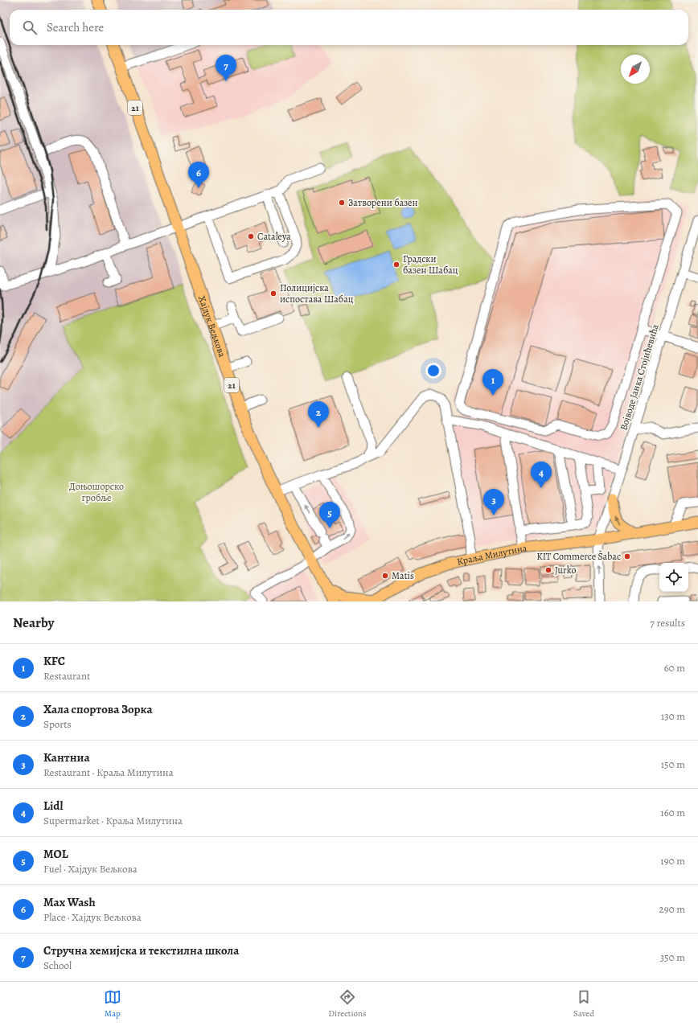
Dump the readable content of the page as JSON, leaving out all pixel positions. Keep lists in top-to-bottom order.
{
  "streets": {
    "main road": ["21", "Хајдук Вељкова", "Краља Милутина"],
    "street": ["Војводе Јанка Стојићевића"]
  },
  "crossings": [
    ["Војводе Јанка Стојићевића", "Краља Милутина"]
  ],
  "parks": ["Доњошорско гробље"],
  "places": [
    "Затворени базен",
    "Cataleya",
    "Градски базен Шабац",
    "Полицијска испостава Шабац",
    "KIT Commerce Šabac",
    "Jurko",
    "Matis"
  ],
  "north": "bottom left",
  "page": {
    "search": "Search here",
    "pins": [
      "7",
      "6",
      "1",
      "2",
      "4",
      "3",
      "5"
    ],
    "heading": ["Nearby", "7 results"],
    "list": [
      {
        "mark": "1",
        "name": "KFC",
        "note": "Restaurant",
        "value": "60 m"
      },
      {
        "mark": "2",
        "name": "Хала спортова Зорка",
        "note": "Sports",
        "value": "130 m"
      },
      {
        "mark": "3",
        "name": "Кантниа",
        "note": "Restaurant · Краља Милутина",
        "value": "150 m"
      },
      {
        "mark": "4",
        "name": "Lidl",
        "note": "Supermarket · Краља Милутина",
        "value": "160 m"
      },
      {
        "mark": "5",
        "name": "MOL",
        "note": "Fuel · Хајдук Вељкова",
        "value": "190 m"
      },
      {
        "mark": "6",
        "name": "Max Wash",
        "note": "Place · Хајдук Вељкова",
        "value": "290 m"
      },
      {
        "mark": "7",
        "name": "Стручна хемијска и текстилна школа",
        "note": "School",
        "value": "350 m"
      }
    ],
    "nav": ["Map", "Directions", "Saved"]
  }
}
